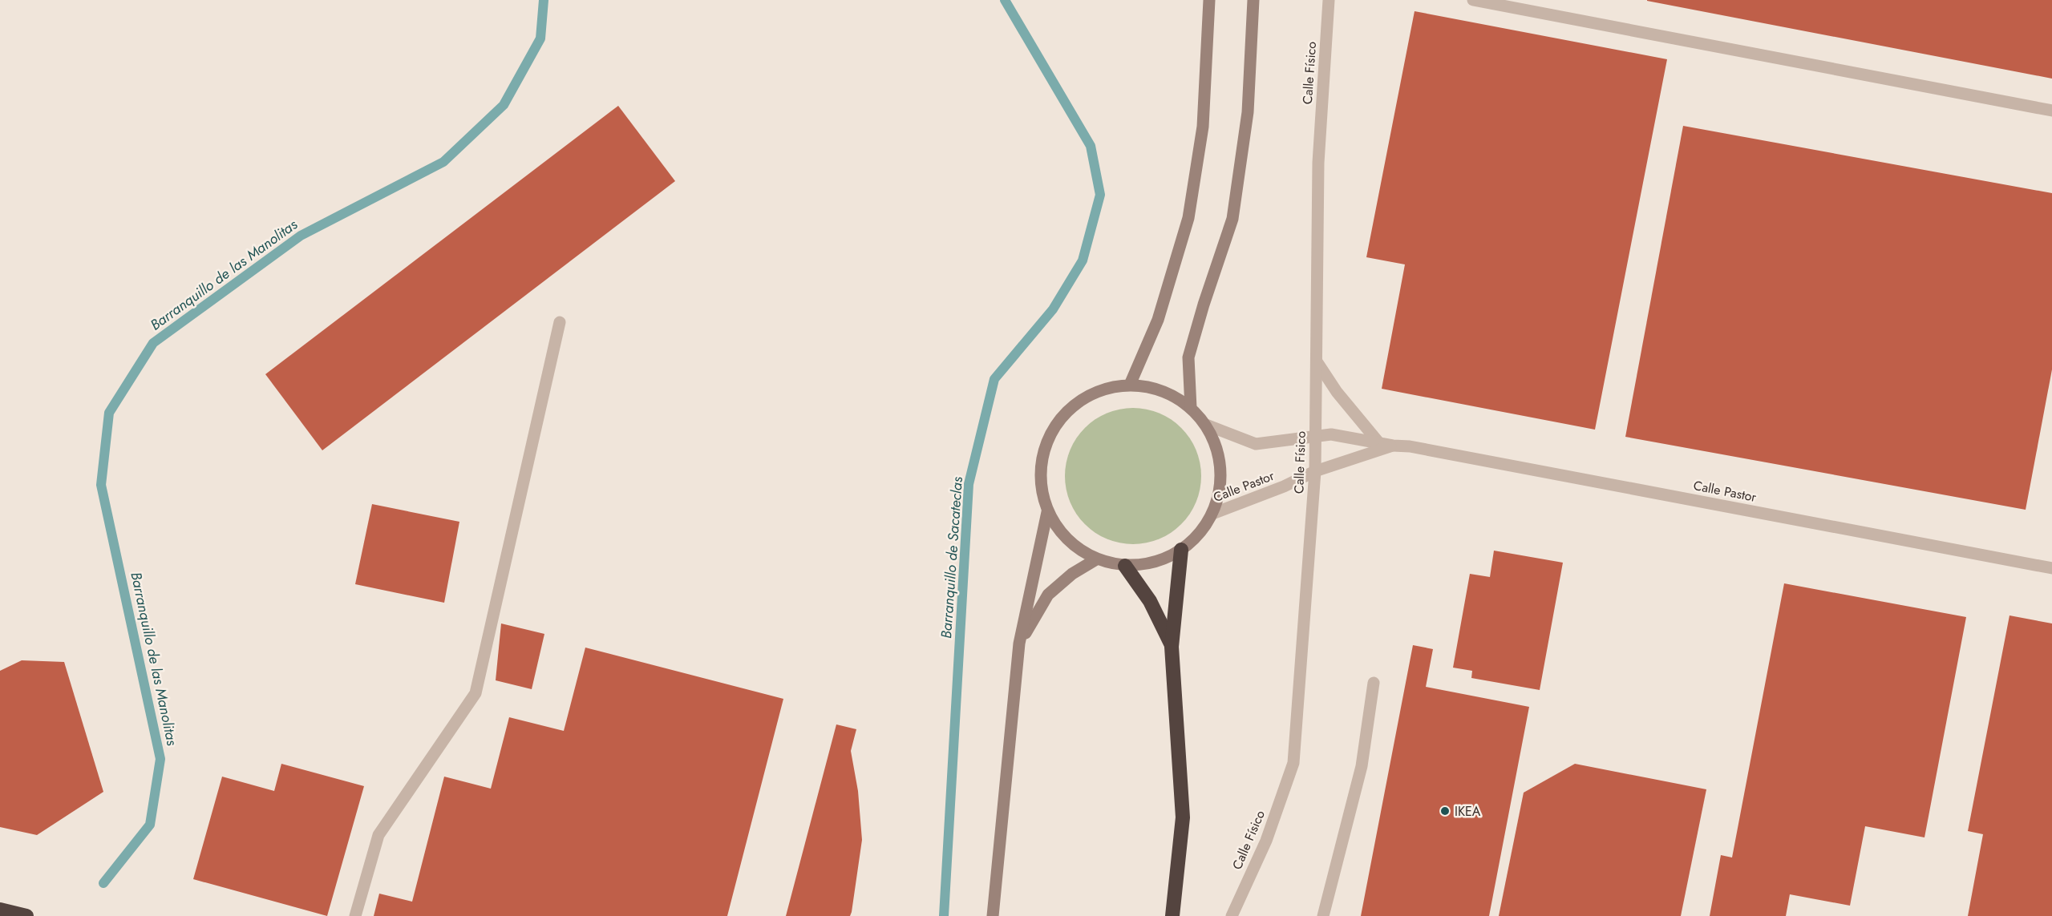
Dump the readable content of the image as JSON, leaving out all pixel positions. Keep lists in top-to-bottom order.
{
  "streets": {
    "street": ["Calle Físico", "Calle Pastor"]
  },
  "crossings": [
    ["Calle Físico", "Calle Pastor"]
  ],
  "water": ["Barranquillo de las Manolitas", "Barranquillo de Sacateclas"],
  "places": ["IKEA"]
}
